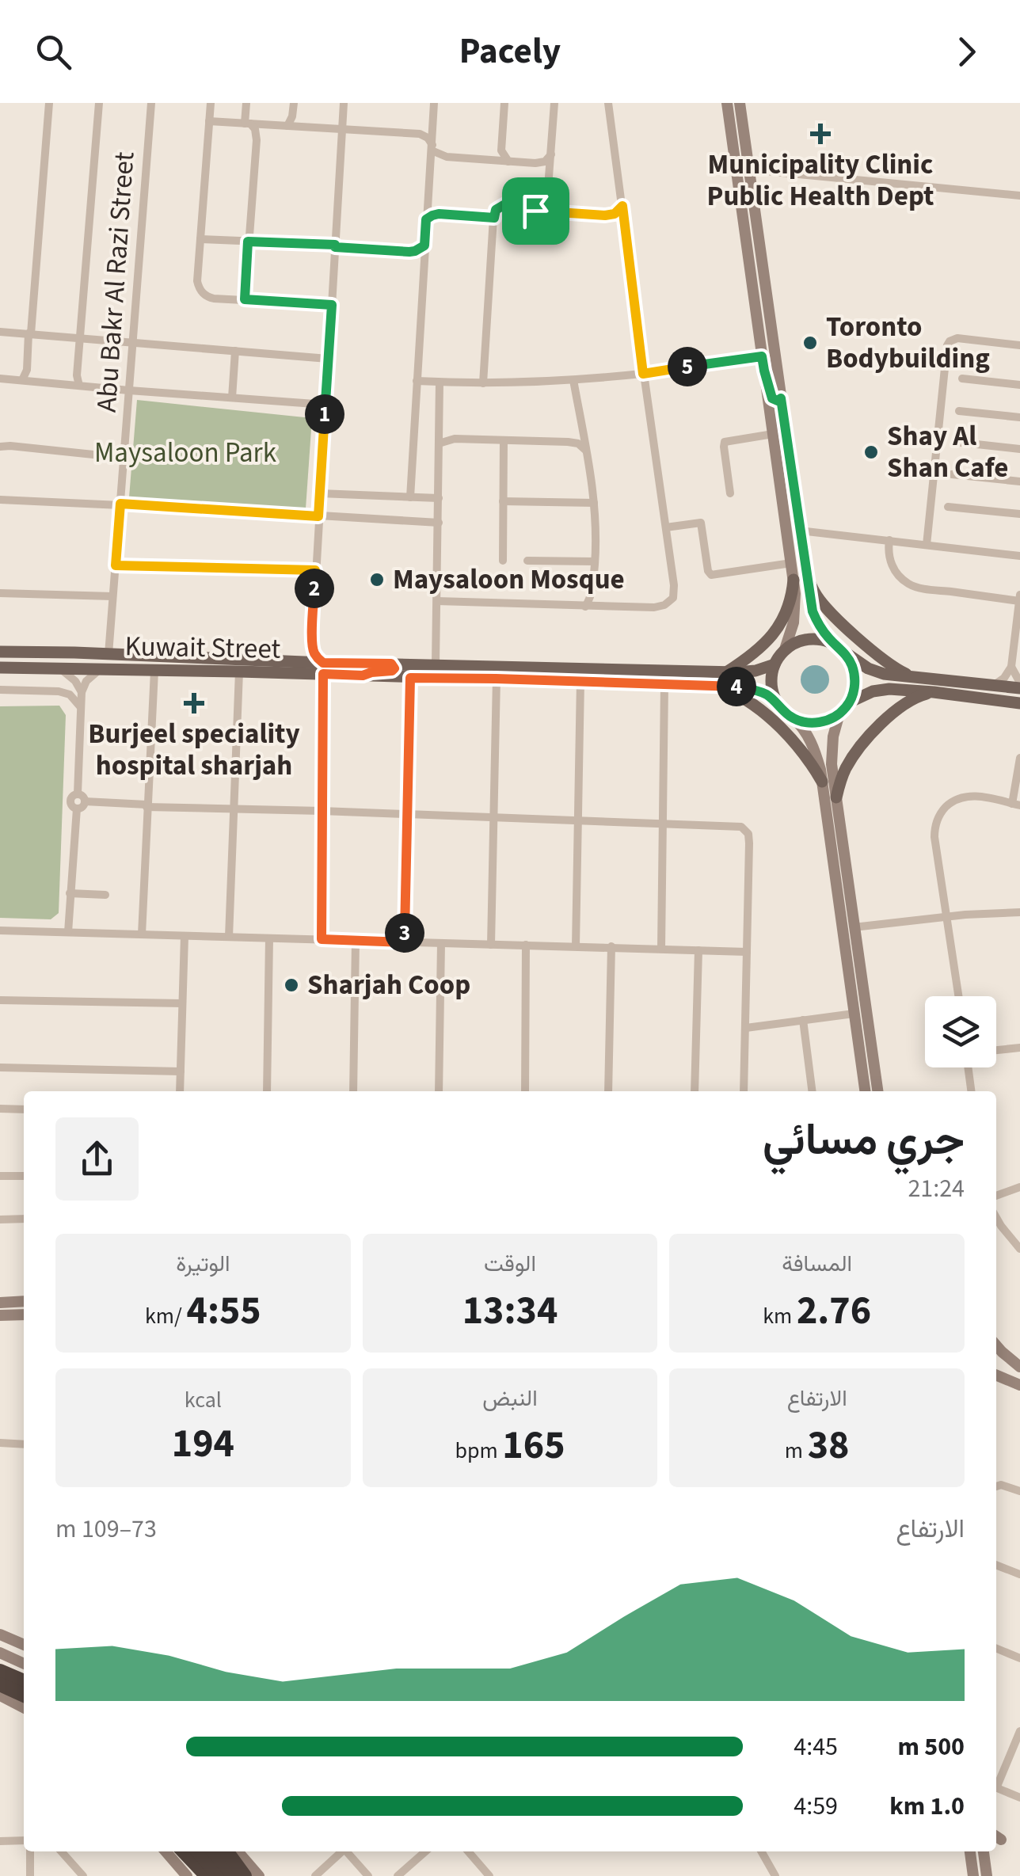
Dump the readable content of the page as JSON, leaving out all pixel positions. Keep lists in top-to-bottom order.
{
  "streets": {
    "main road": ["Kuwait Street"],
    "street": ["Abu Bakr Al Razi Street"]
  },
  "crossings": [
    ["Abu Bakr Al Razi Street", "Kuwait Street"]
  ],
  "parks": ["Maysaloon Park"],
  "places": {
    "health": ["Municipality Clinic Public Health Dept", "Burjeel speciality hospital sharjah"],
    "other": [
      "Toronto Bodybuilding",
      "Shay Al Shan Cafe",
      "Maysaloon Mosque",
      "Sharjah Coop"
    ]
  },
  "page": {
    "header": "Pacely",
    "pins": [
      "5",
      "1",
      "2",
      "4",
      "3"
    ],
    "heading": ["جري مسائي", "21:24"],
    "stats": [
      ["المسافة", "2.76 km"],
      ["الوقت", "13:34"],
      ["الوتيرة", "4:55 /km"],
      ["الارتفاع", "38 m"],
      ["النبض", "165 bpm"],
      ["kcal", "194"]
    ],
    "chart": ["الارتفاع", "73–109 m"],
    "list": [
      {
        "name": "500 m",
        "note": "4:45"
      },
      {
        "name": "1.0 km",
        "note": "4:59"
      }
    ]
  }
}
